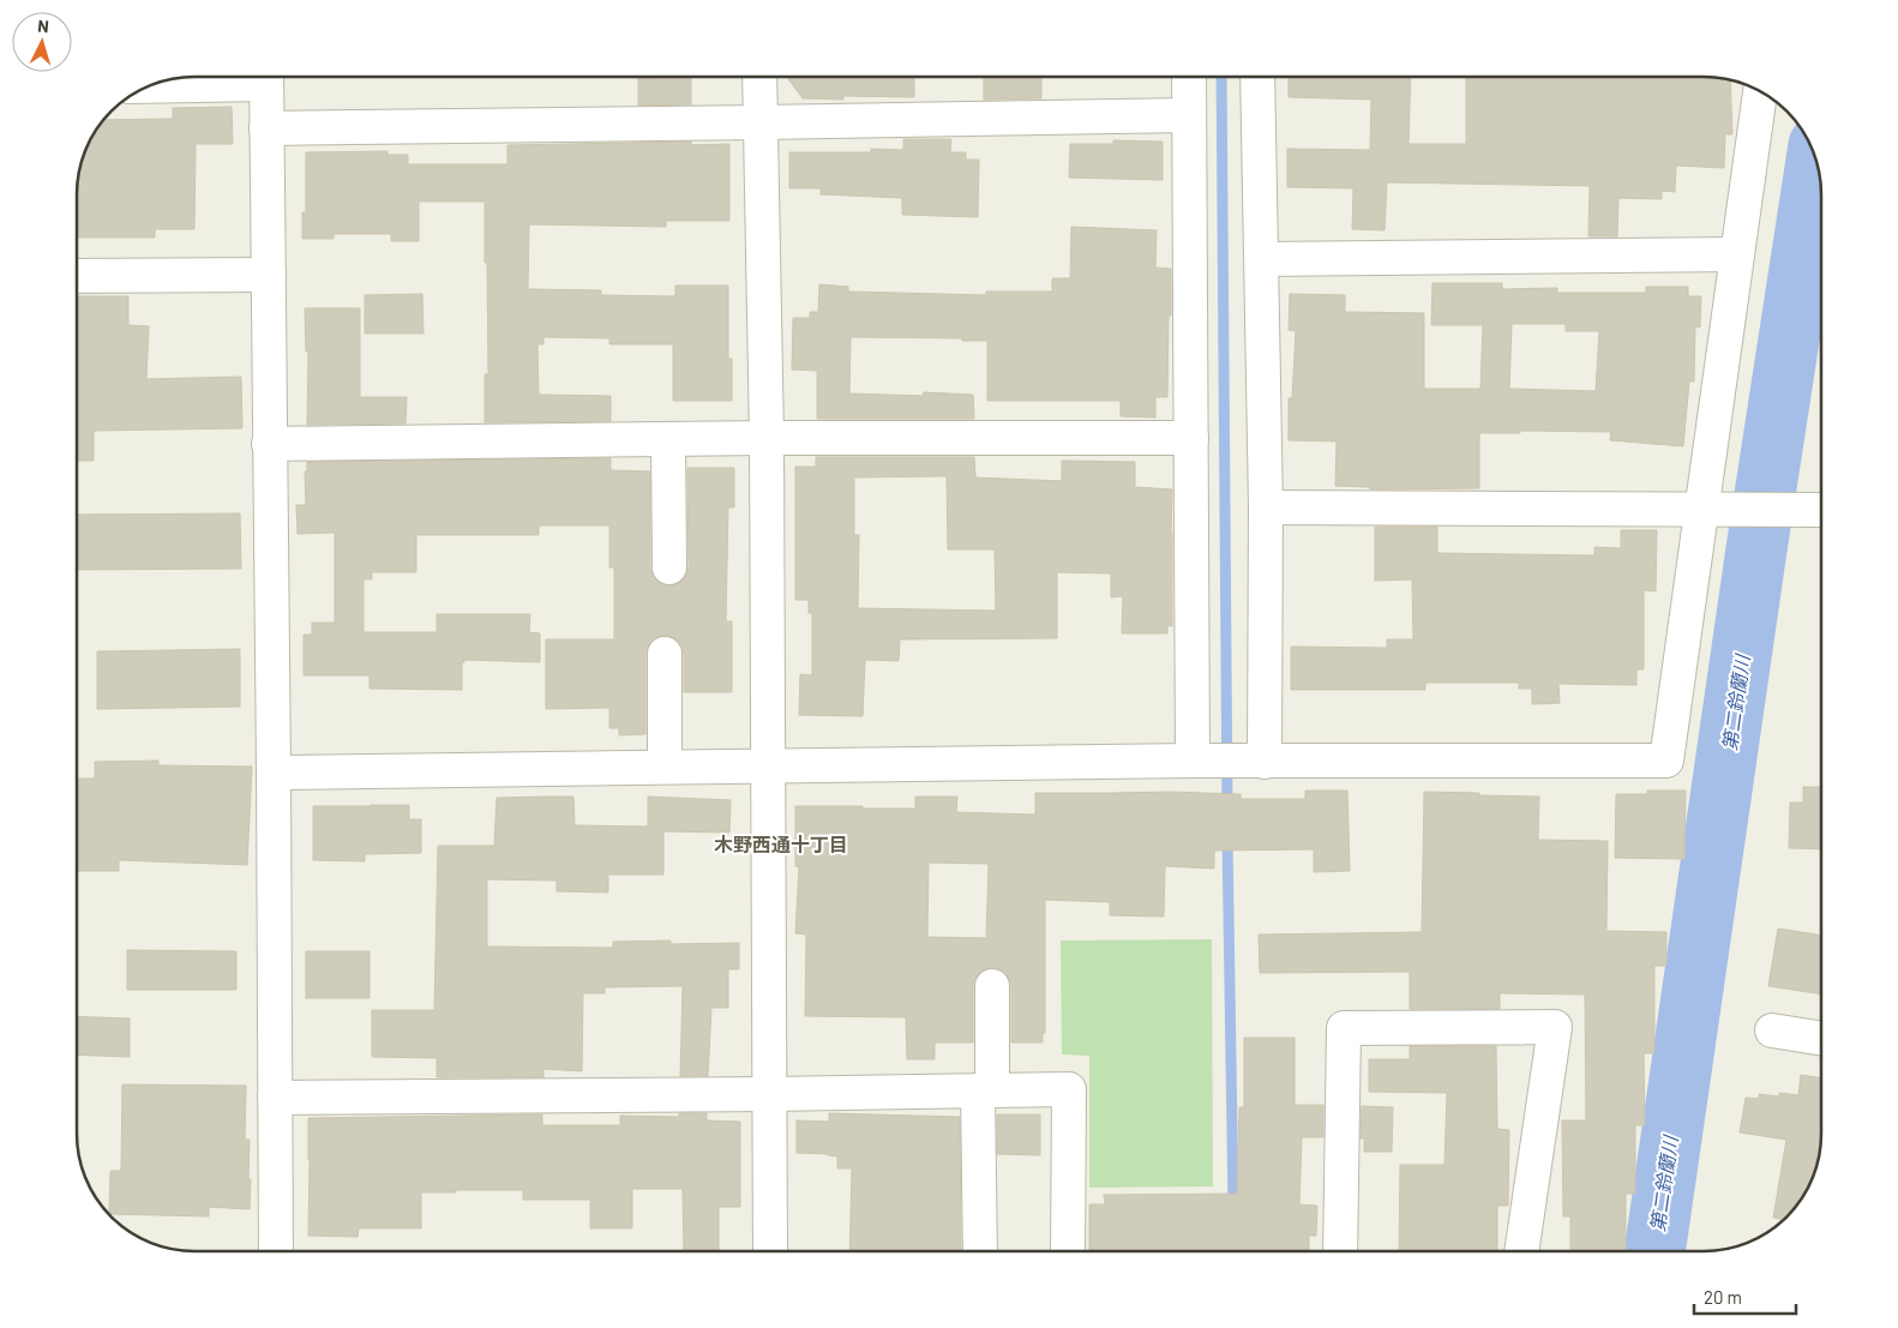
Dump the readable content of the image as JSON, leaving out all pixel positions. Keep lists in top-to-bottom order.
{
  "districts": ["木野西通十丁目"],
  "water": ["第二鈴蘭川"],
  "scale_bar": "20 m",
  "north": "top"
}
